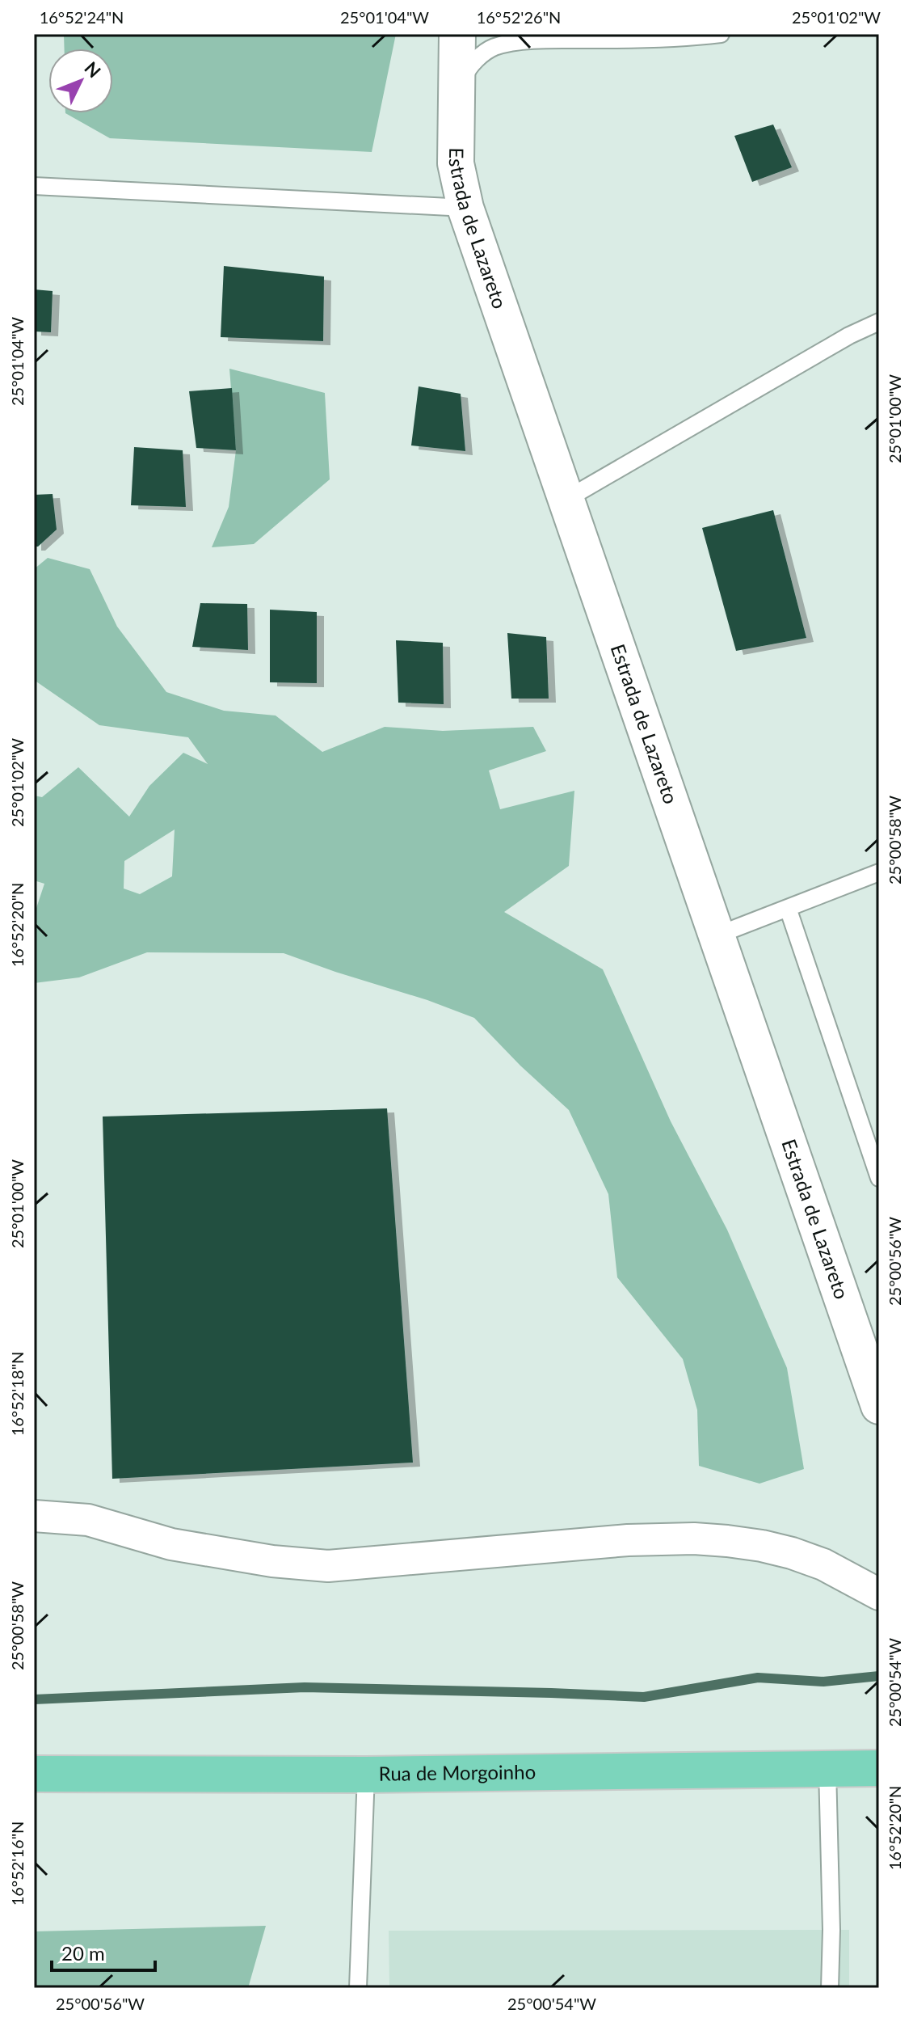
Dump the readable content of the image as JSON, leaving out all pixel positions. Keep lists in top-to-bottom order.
{
  "streets": {
    "main road": ["Rua de Morgoinho"],
    "street": ["Estrada de Lazareto"]
  },
  "scale_bar": "20 m",
  "north": "top right",
  "coordinates": [
    "16°52'24\"N",
    "25°01'04\"W",
    "16°52'26\"N",
    "25°01'02\"W",
    "25°01'00\"W",
    "25°00'58\"W",
    "16°52'20\"N",
    "25°00'56\"W",
    "16°52'18\"N",
    "25°00'54\"W",
    "16°52'16\"N"
  ]
}
